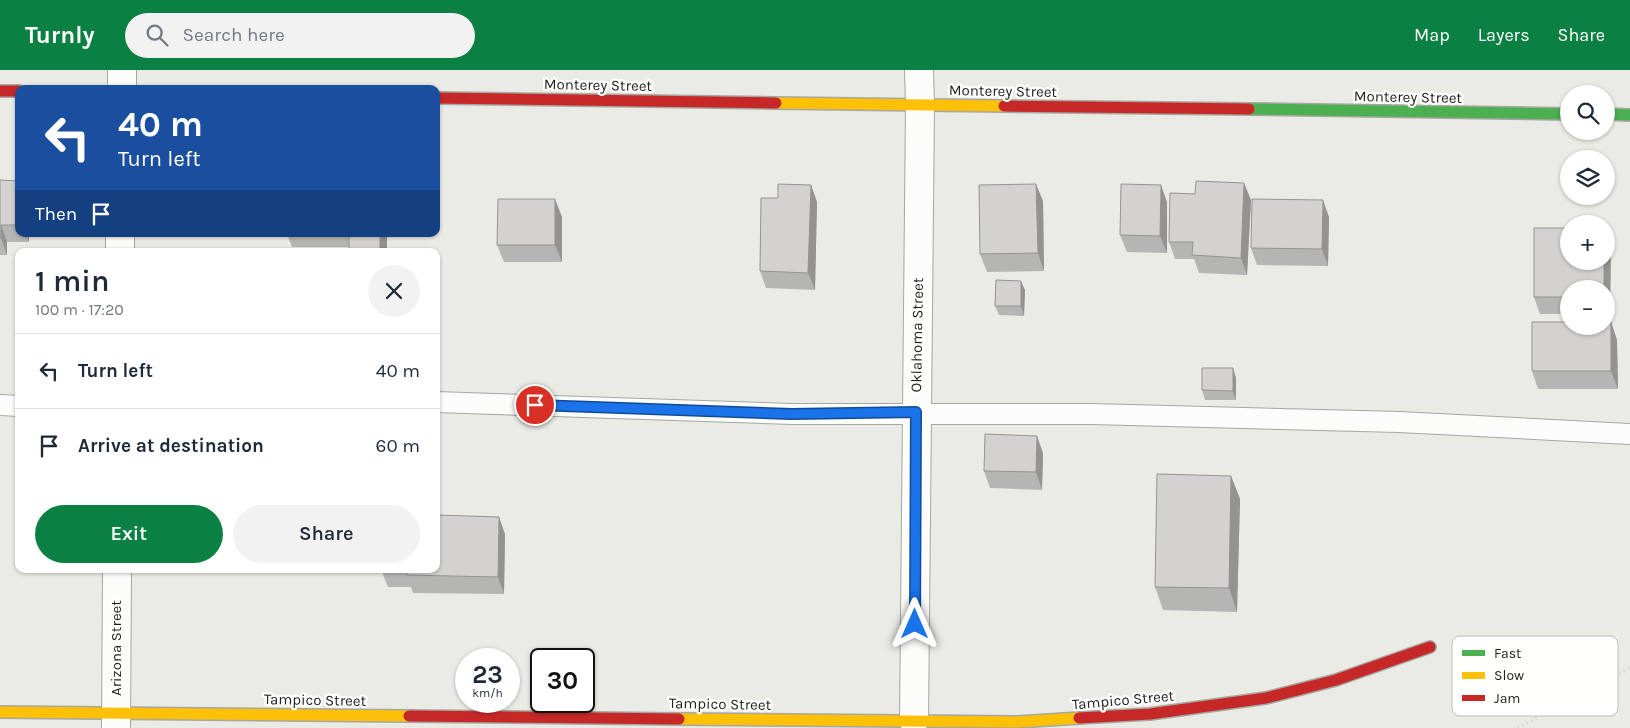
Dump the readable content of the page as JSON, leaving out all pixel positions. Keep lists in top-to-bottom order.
{
  "streets": {
    "street": [
      "Monterey Street",
      "Oklahoma Street",
      "Arizona Street",
      "Tampico Street"
    ]
  },
  "crossings": [
    ["Monterey Street", "Oklahoma Street"],
    ["Oklahoma Street", "Tampico Street"],
    ["Arizona Street", "Tampico Street"]
  ],
  "legend": ["Fast", "Slow", "Jam"],
  "page": {
    "header": "Turnly",
    "search": "Search here",
    "nav": ["Map", "Layers", "Share"],
    "map_buttons": ["+", "−"],
    "turn": ["40 m", "Turn left"],
    "then": "Then",
    "heading": ["1 min", "100 m · 17:20"],
    "list": [
      {
        "name": "Turn left",
        "value": "40 m"
      },
      {
        "name": "Arrive at destination",
        "value": "60 m"
      }
    ],
    "buttons": ["Exit", "Share"],
    "speed": "23 km/h",
    "limit": "30"
  }
}
